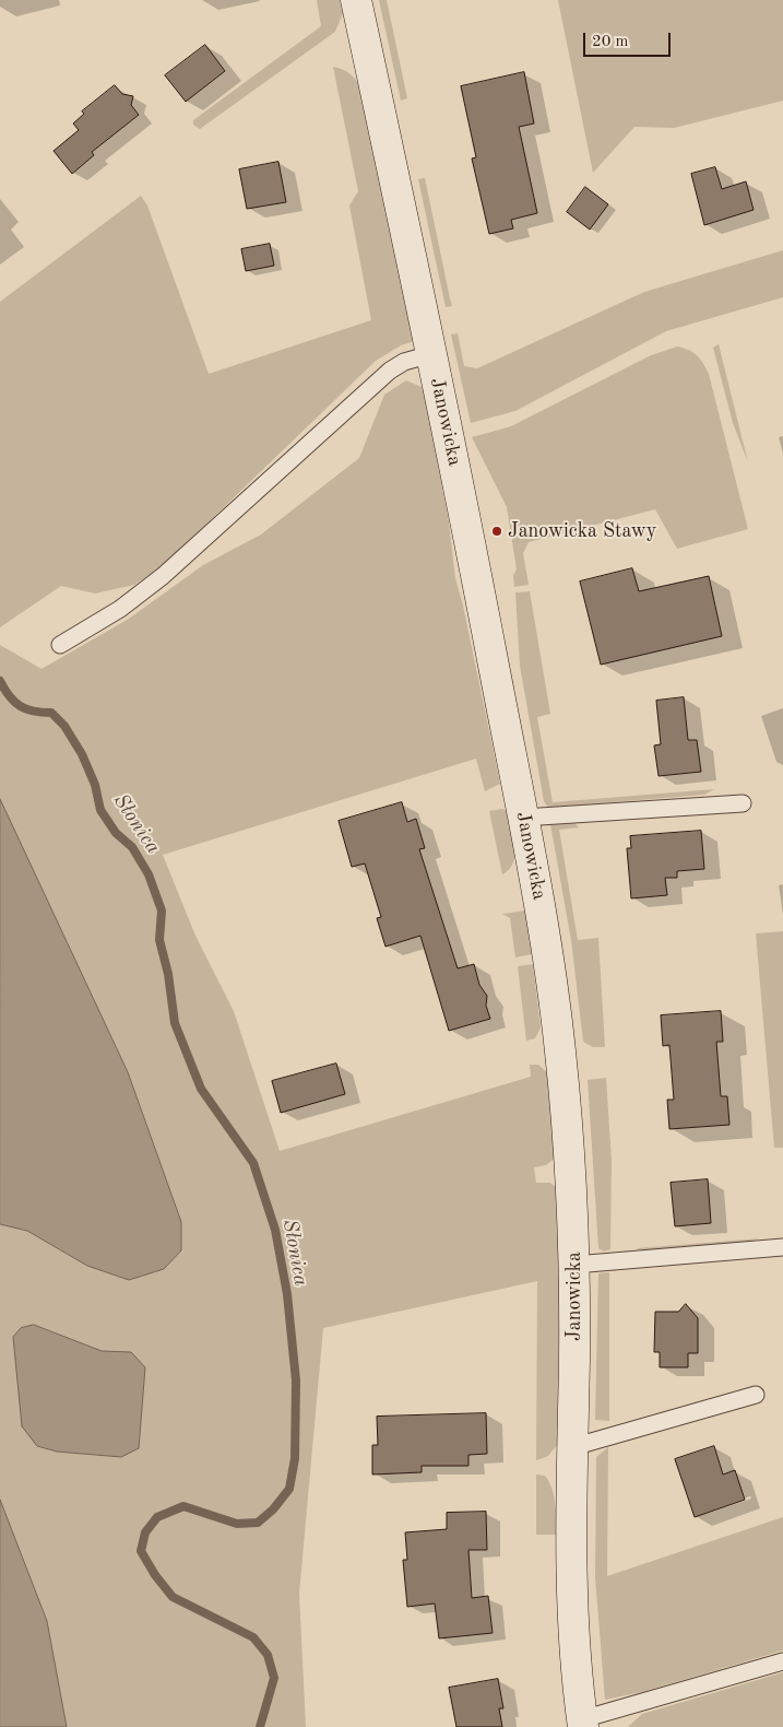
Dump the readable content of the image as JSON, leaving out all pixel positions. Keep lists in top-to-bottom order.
{
  "streets": {
    "street": ["Janowicka"]
  },
  "water": ["Słonica"],
  "places": ["Janowicka Stawy"],
  "scale_bar": "20 m"
}
